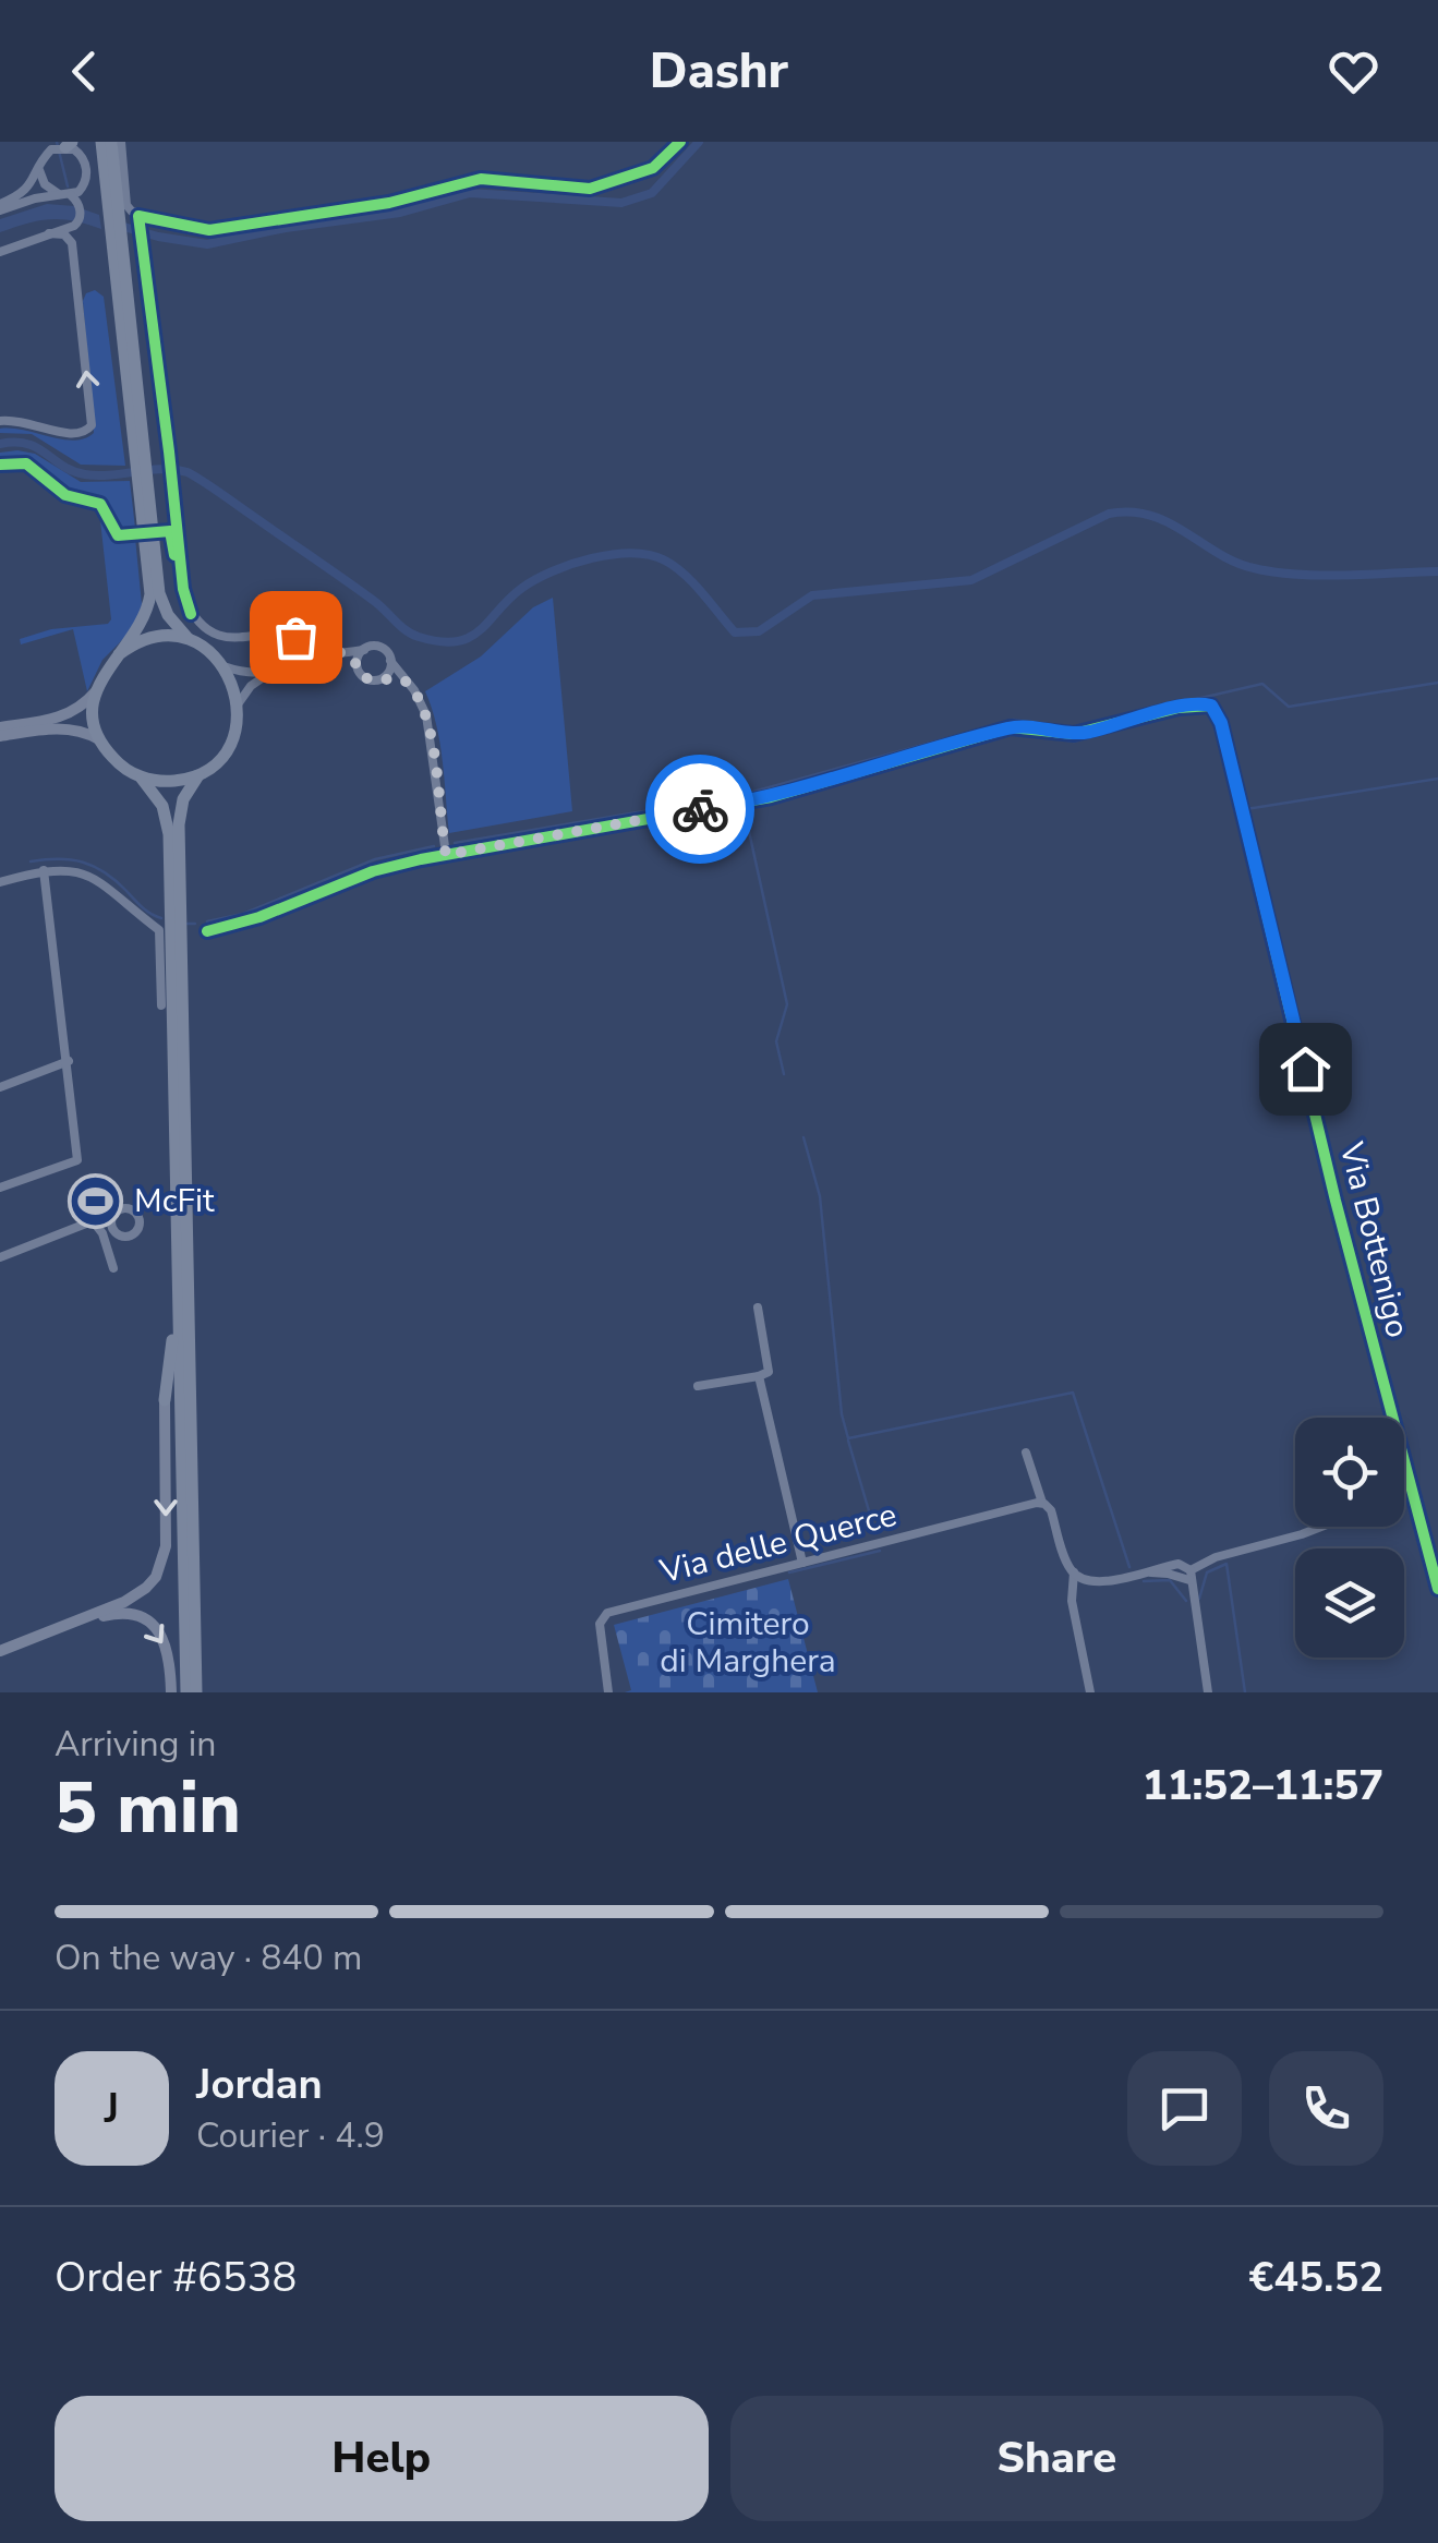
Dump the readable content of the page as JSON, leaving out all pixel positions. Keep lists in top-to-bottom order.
{
  "streets": {
    "street": ["Via Bottenigo", "Via delle Querce"]
  },
  "parks": ["Cimitero di Marghera"],
  "places": {
    "sports": ["McFit"]
  },
  "page": {
    "header": "Dashr",
    "heading": ["5 min", "Arriving in", "11:52–11:57"],
    "panel": [
      "Jordan",
      "Courier · 4.9",
      "Order #6538",
      "€45.52"
    ],
    "bar": "On the way · 840 m",
    "round": "J",
    "buttons": ["Help", "Share"]
  }
}
